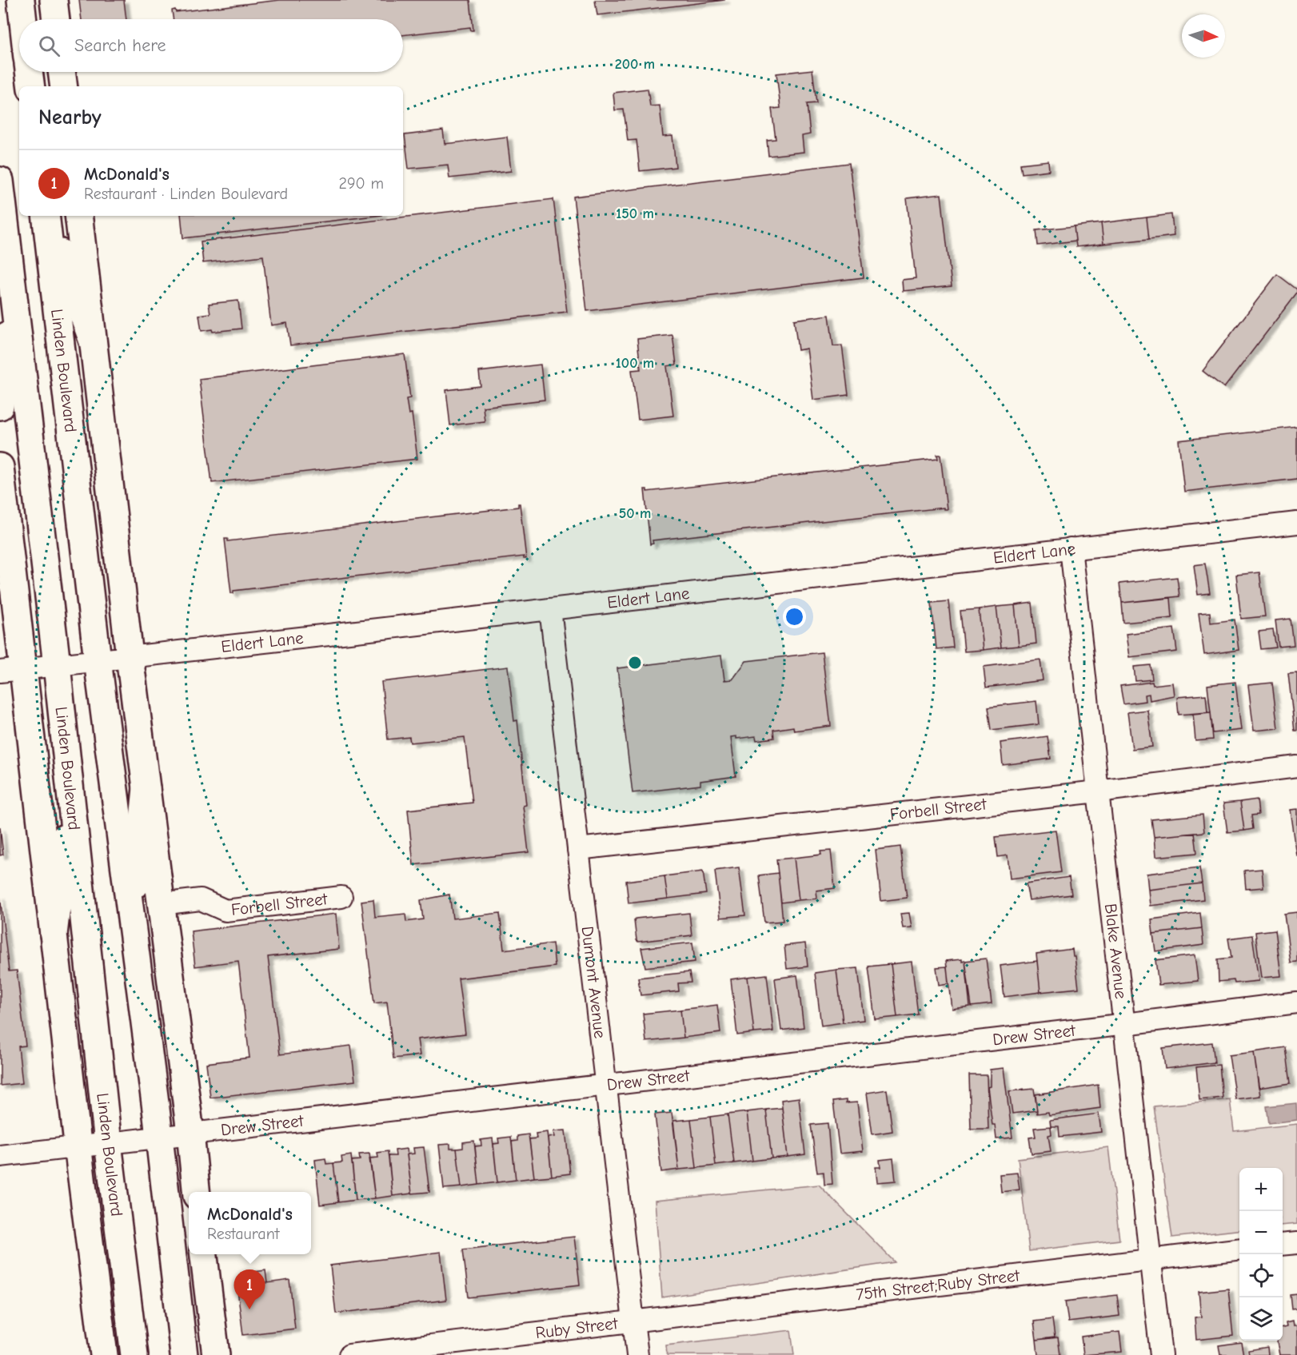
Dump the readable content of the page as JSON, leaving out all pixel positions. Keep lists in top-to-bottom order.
{
  "streets": {
    "main road": ["Linden Boulevard"],
    "street": [
      "Eldert Lane",
      "Forbell Street",
      "Blake Avenue",
      "Dumont Avenue",
      "Drew Street",
      "75th Street;Ruby Street",
      "Ruby Street"
    ]
  },
  "crossings": [
    ["Linden Boulevard", "Eldert Lane"],
    ["Linden Boulevard", "Forbell Street"],
    ["Linden Boulevard", "Drew Street"],
    ["Eldert Lane", "Blake Avenue"],
    ["Eldert Lane", "Dumont Avenue"],
    ["Forbell Street", "Blake Avenue"],
    ["Forbell Street", "Dumont Avenue"],
    ["Blake Avenue", "Drew Street"],
    ["Blake Avenue", "75th Street;Ruby Street"],
    ["Dumont Avenue", "Drew Street"],
    ["Dumont Avenue", "75th Street;Ruby Street"],
    ["Dumont Avenue", "Ruby Street"],
    ["75th Street;Ruby Street", "Ruby Street"]
  ],
  "north": "right",
  "page": {
    "search": "Search here",
    "heading": "Nearby",
    "list": [
      {
        "mark": "1",
        "name": "McDonald's",
        "note": "Restaurant · Linden Boulevard",
        "value": "290 m"
      }
    ],
    "map_buttons": ["+", "−"],
    "popup": ["McDonald's", "Restaurant"],
    "pins": "1"
  },
  "rings": [
    "200 m",
    "150 m",
    "100 m",
    "50 m"
  ]
}
